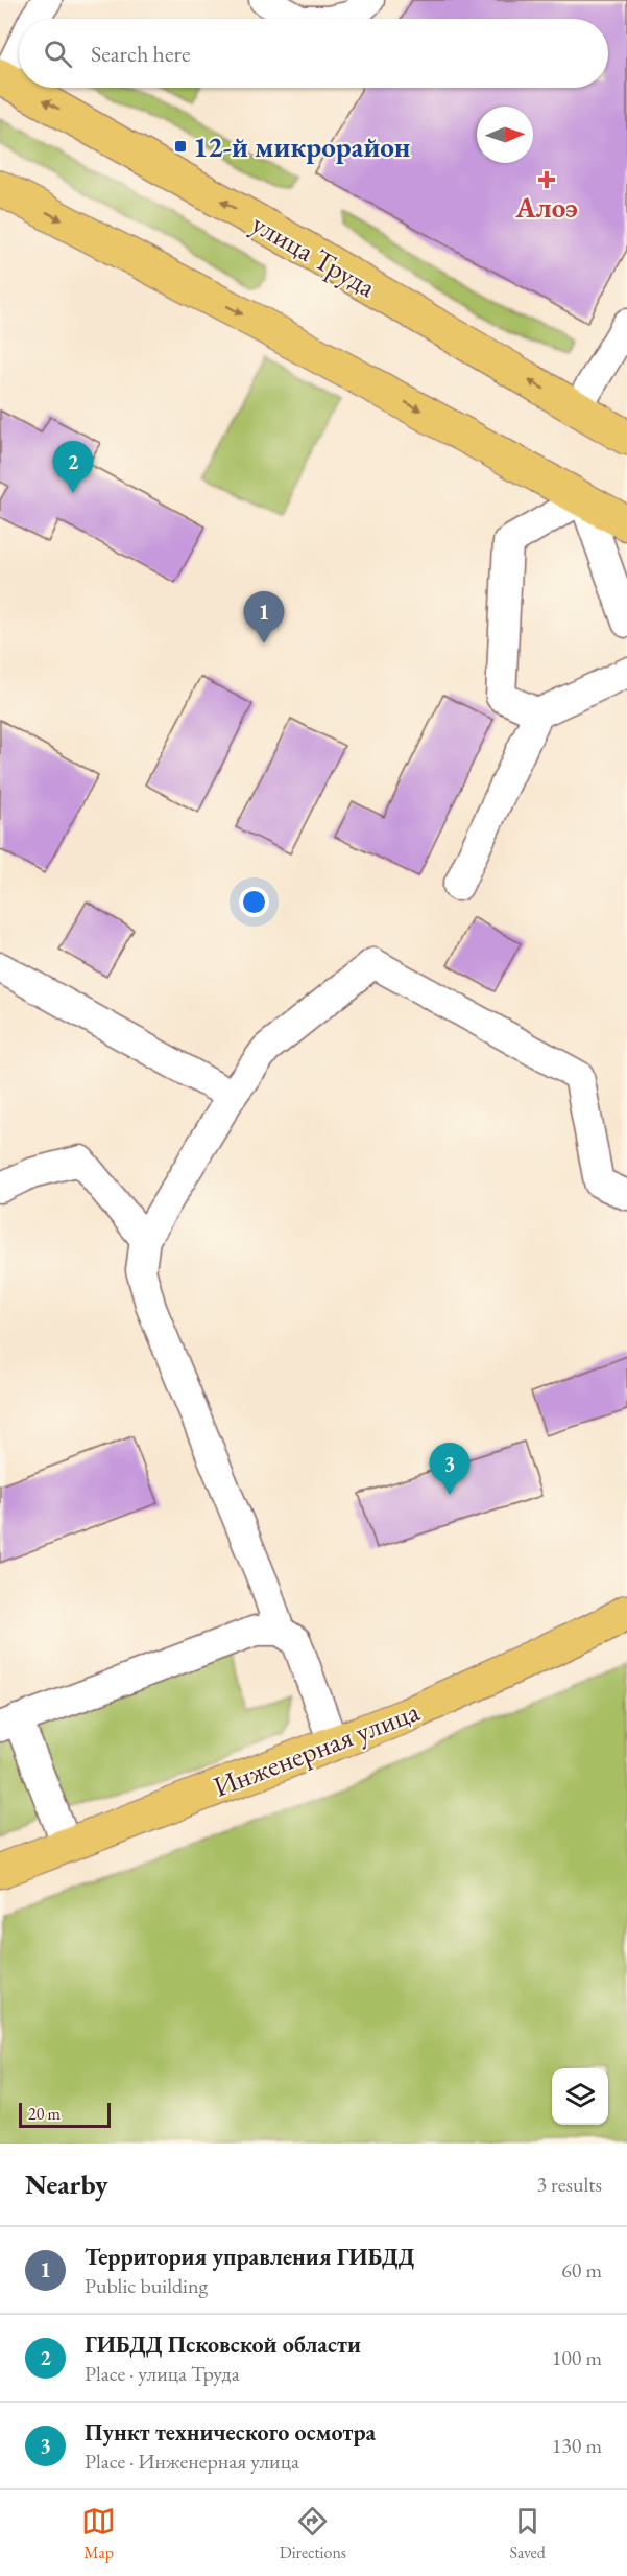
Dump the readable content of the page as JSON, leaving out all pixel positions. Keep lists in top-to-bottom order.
{
  "streets": {
    "main road": ["улица Труда", "Инженерная улица"]
  },
  "places": {
    "transit": ["12-й микрорайон"],
    "health": ["Алоэ"]
  },
  "scale_bar": "20 m",
  "north": "right",
  "page": {
    "search": "Search here",
    "pins": ["2", "1", "3"],
    "scale": "20 m",
    "heading": ["Nearby", "3 results"],
    "list": [
      {
        "mark": "1",
        "name": "Территория управления ГИБДД",
        "note": "Public building",
        "value": "60 m"
      },
      {
        "mark": "2",
        "name": "ГИБДД Псковской области",
        "note": "Place · улица Труда",
        "value": "100 m"
      },
      {
        "mark": "3",
        "name": "Пункт технического осмотра",
        "note": "Place · Инженерная улица",
        "value": "130 m"
      }
    ],
    "nav": ["Map", "Directions", "Saved"]
  }
}
